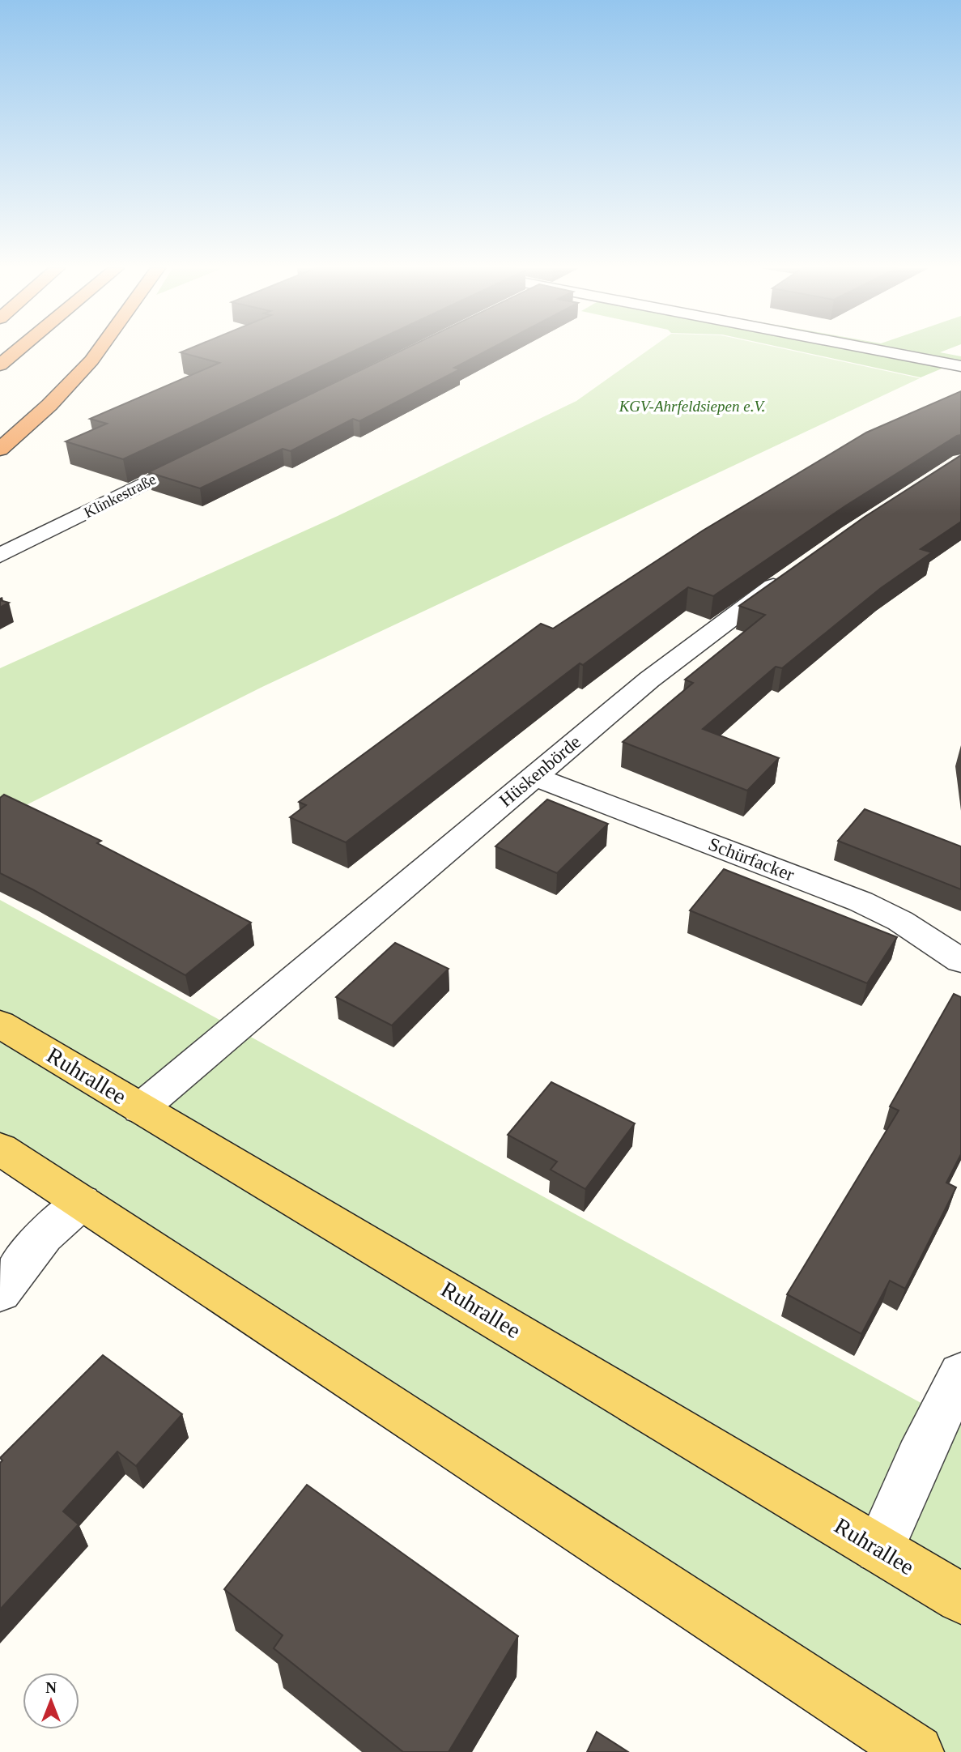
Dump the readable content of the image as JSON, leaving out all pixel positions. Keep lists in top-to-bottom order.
{
  "streets": {
    "main road": ["Ruhrallee"],
    "street": ["Klinkestraße", "Hüskenbörde", "Schürfacker"]
  },
  "crossings": [
    ["Hüskenbörde", "Schürfacker"],
    ["Hüskenbörde", "Ruhrallee"]
  ],
  "parks": ["KGV-Ahrfeldsiepen e.V."],
  "north": "top"
}
